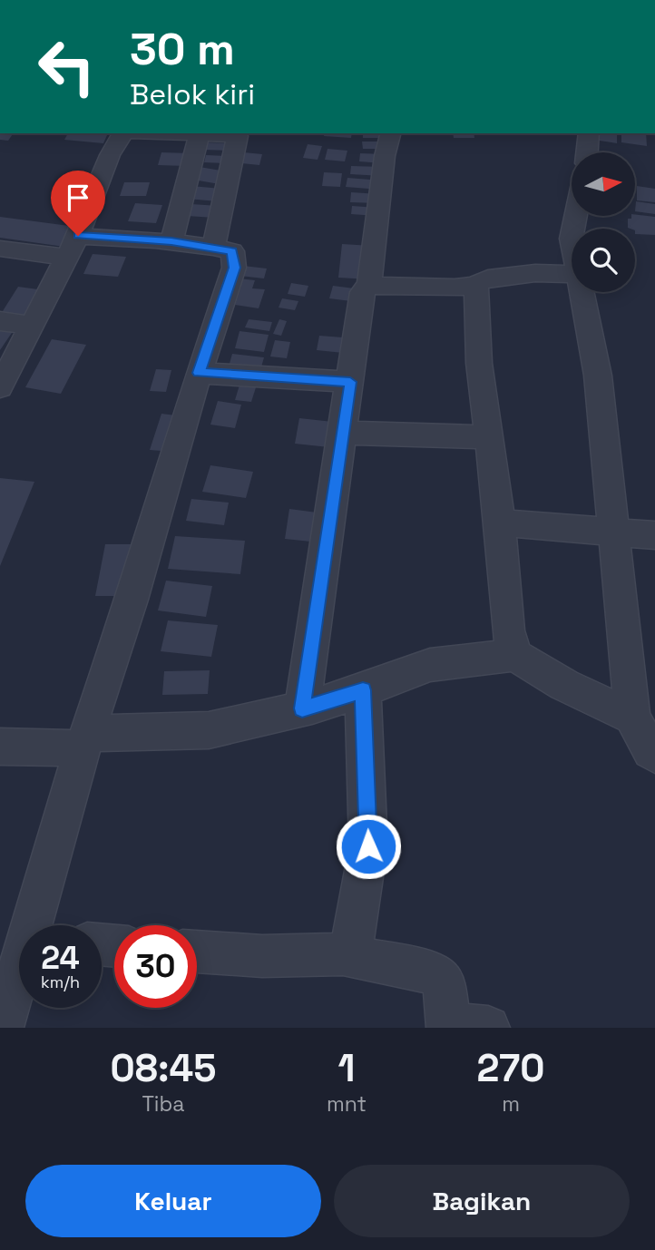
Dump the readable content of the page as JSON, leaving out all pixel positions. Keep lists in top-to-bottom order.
{
  "north": "right",
  "page": {
    "turn": ["30 m", "Belok kiri"],
    "speed": "24 km/h",
    "limit": "30",
    "eta": [
      "08:45",
      "Tiba",
      "1",
      "mnt",
      "270",
      "m"
    ],
    "buttons": ["Keluar", "Bagikan"]
  }
}
